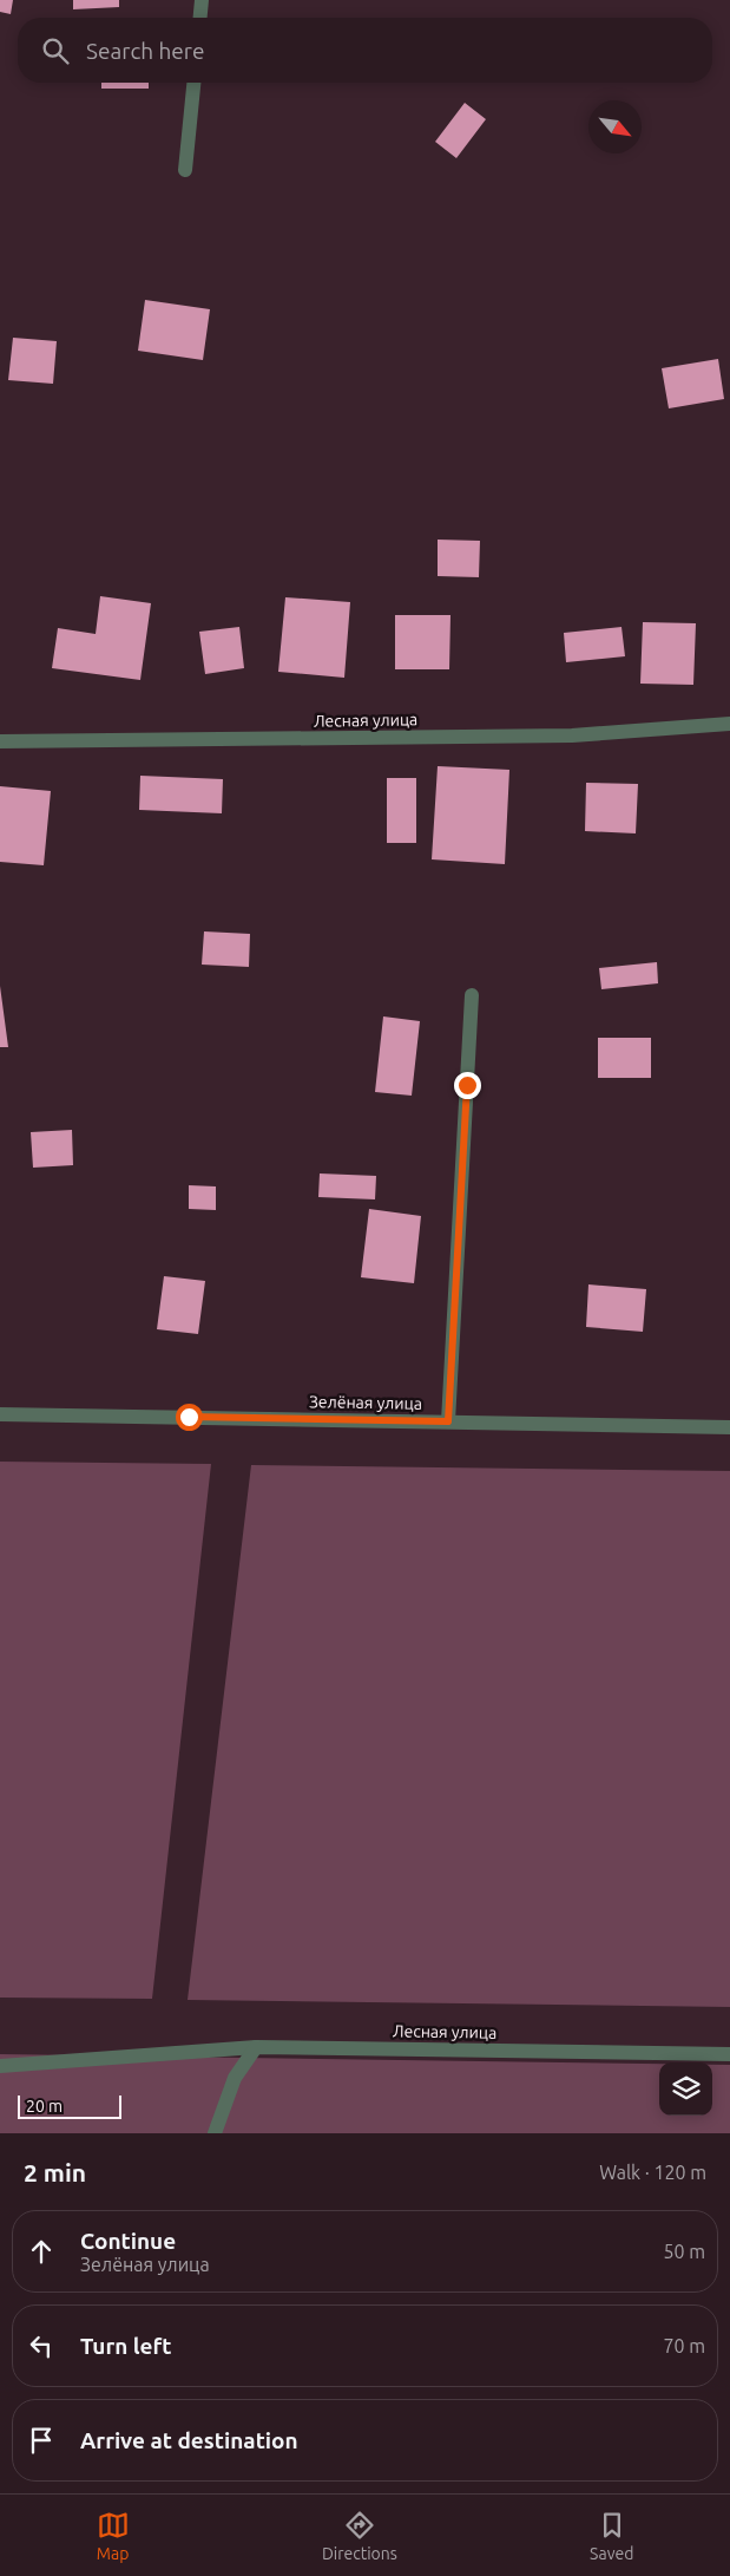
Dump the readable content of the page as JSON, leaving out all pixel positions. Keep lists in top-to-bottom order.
{
  "streets": {
    "street": ["Лесная улица", "Зелёная улица"]
  },
  "scale_bar": "20 m",
  "north": "bottom right",
  "page": {
    "search": "Search here",
    "scale": "20 m",
    "heading": ["2 min", "Walk · 120 m"],
    "list": [
      ["Continue", "Зелёная улица", "50 m"],
      ["Turn left", "70 m"],
      "Arrive at destination"
    ],
    "nav": ["Map", "Directions", "Saved"]
  }
}
